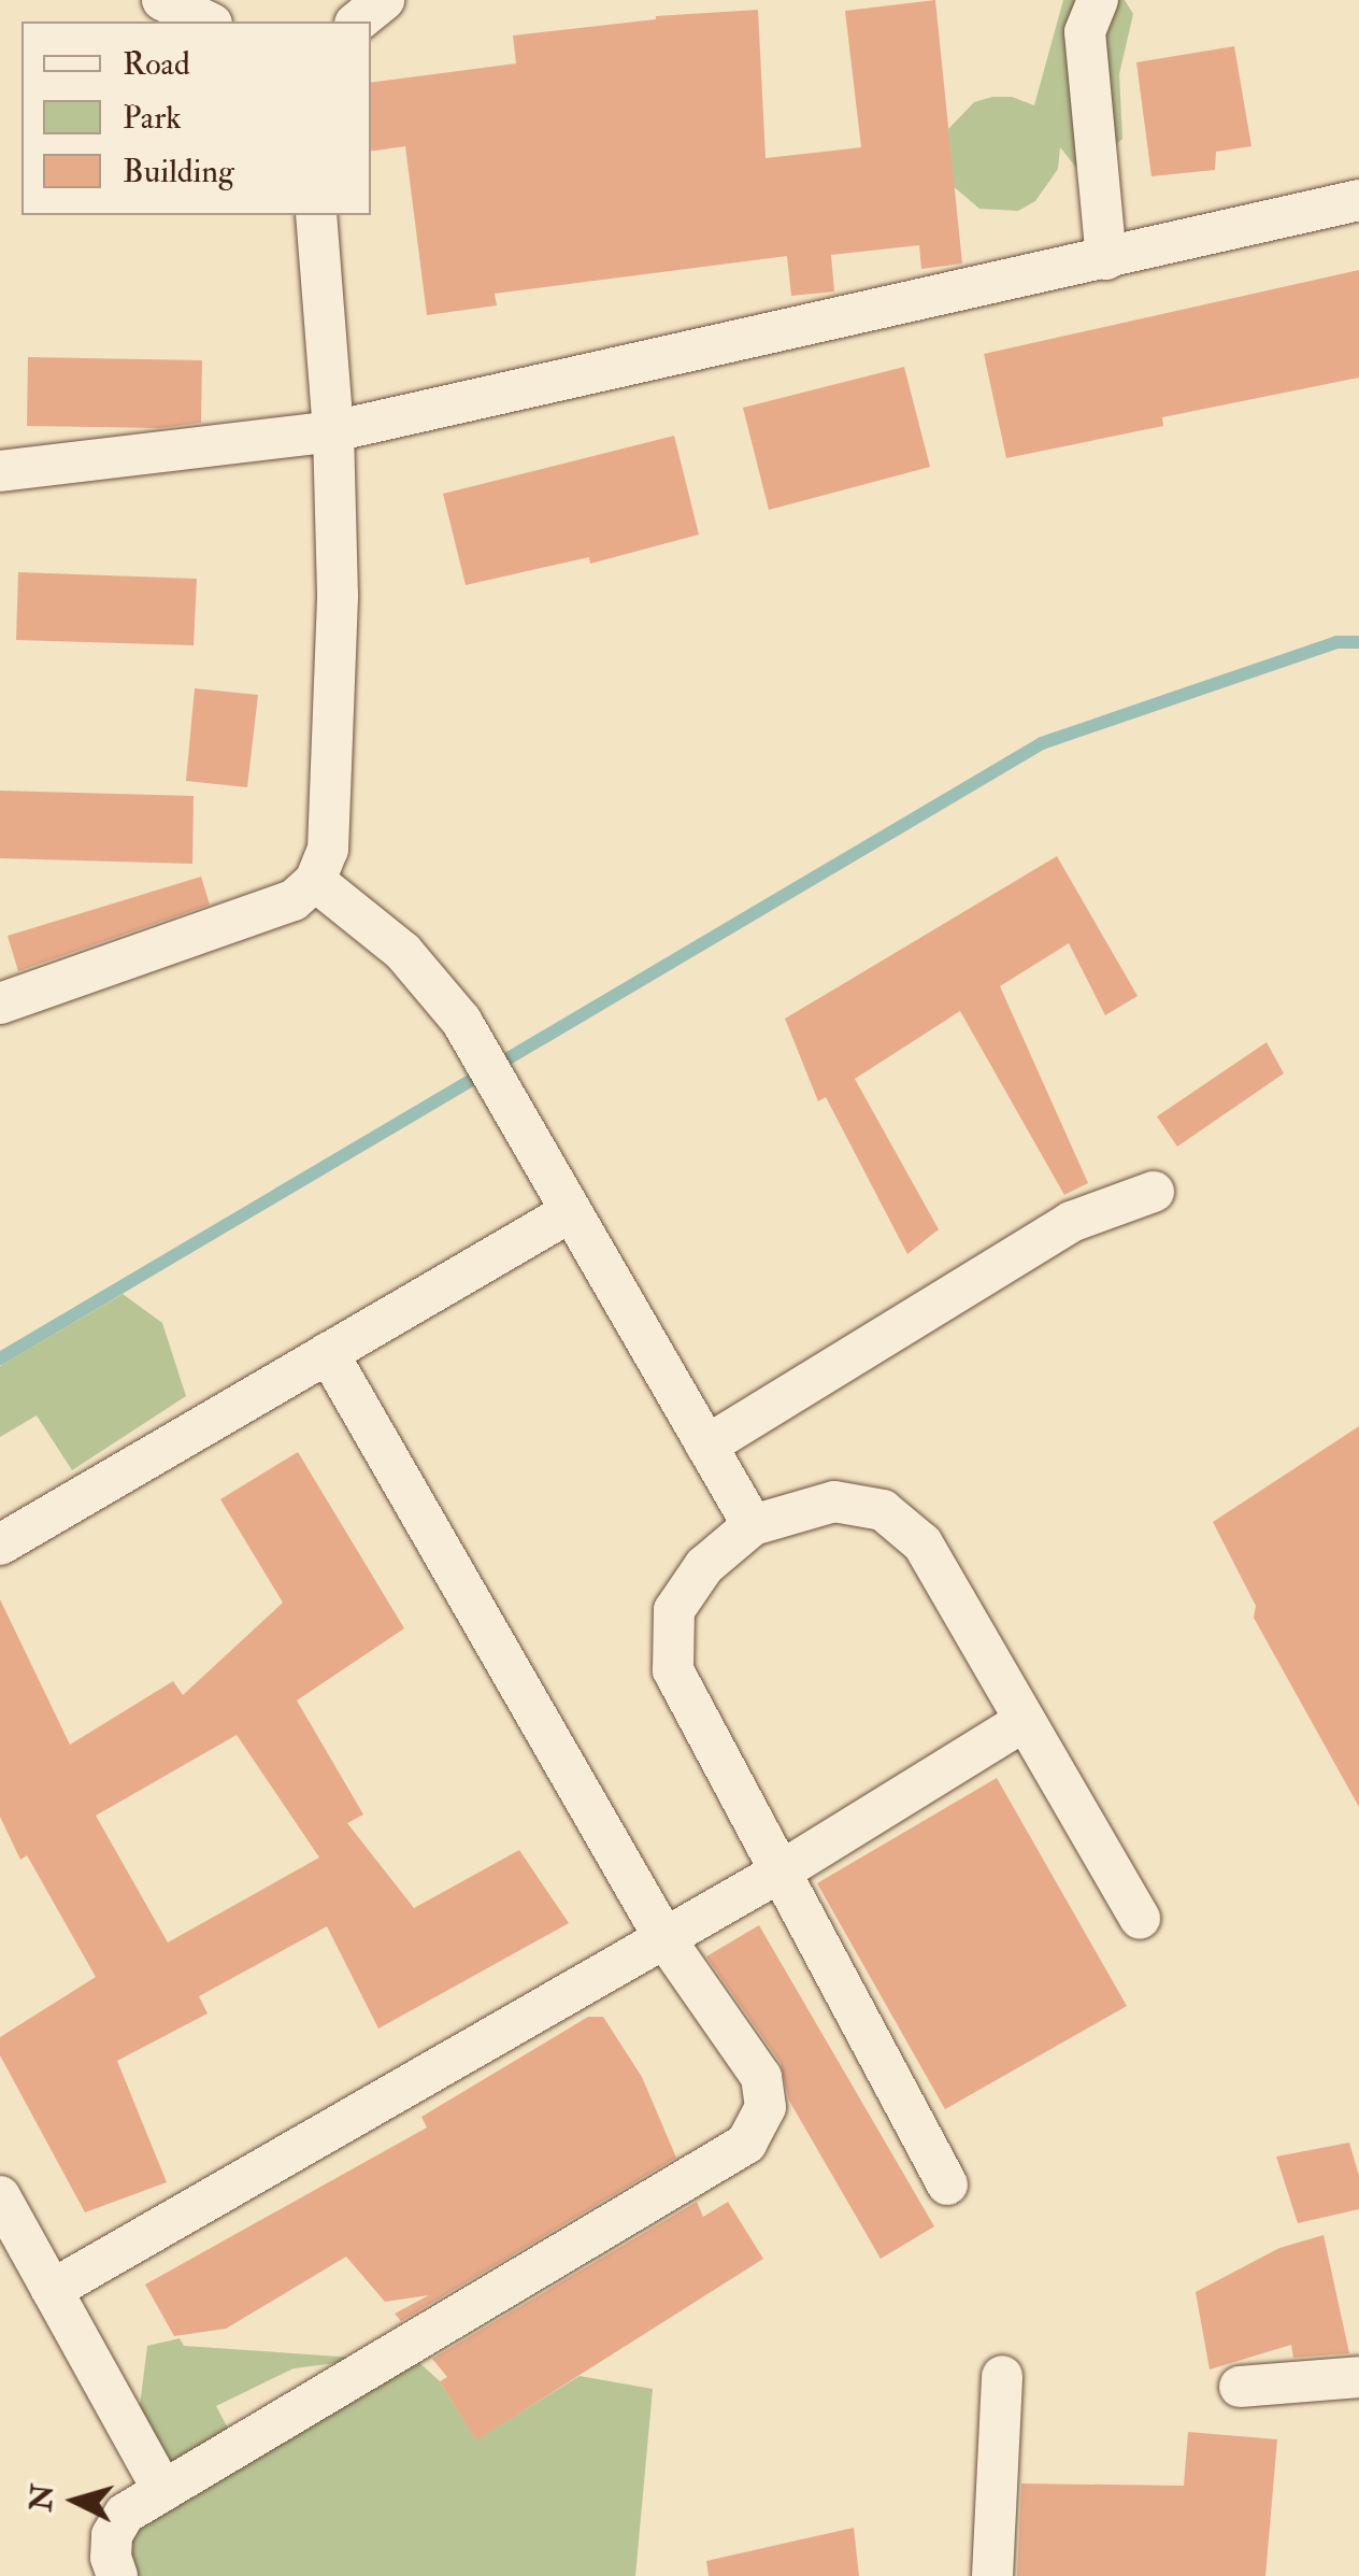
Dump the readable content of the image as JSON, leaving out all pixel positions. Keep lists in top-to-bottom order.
{
  "legend": ["Road", "Park", "Building"],
  "north": "left"
}
